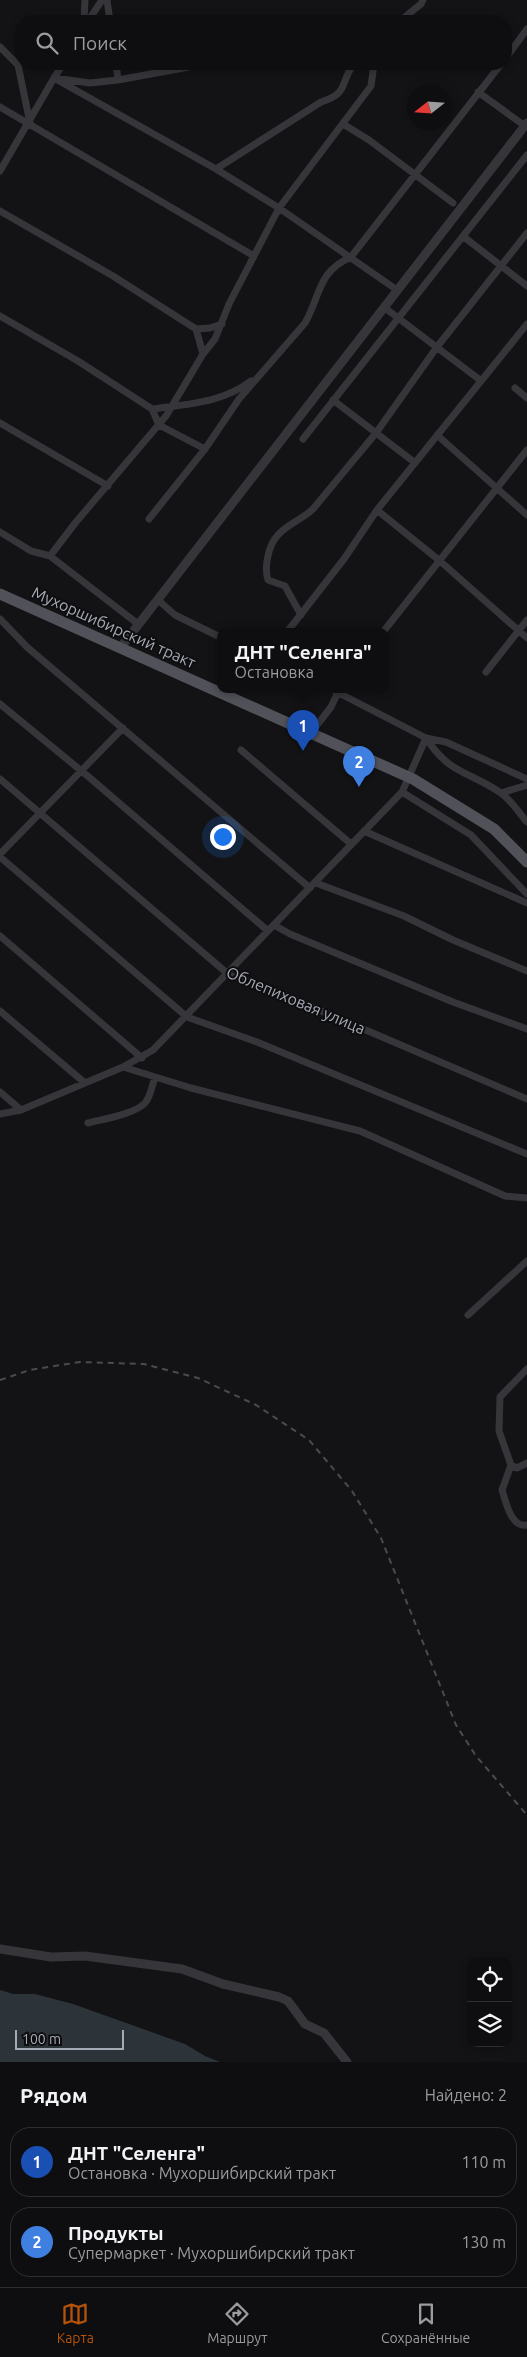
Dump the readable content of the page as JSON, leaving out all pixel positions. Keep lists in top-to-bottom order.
{
  "streets": {
    "main road": ["Мухоршибирский тракт"],
    "street": ["Облепиховая улица"]
  },
  "scale_bar": "100 m",
  "north": "left",
  "page": {
    "search": "Поиск",
    "popup": ["ДНТ \"Селенга\"", "Остановка"],
    "pins": ["1", "2"],
    "scale": "100 m",
    "heading": ["Рядом", "Найдено: 2"],
    "list": [
      {
        "mark": "1",
        "name": "ДНТ \"Селенга\"",
        "note": "Остановка · Мухоршибирский тракт",
        "value": "110 m"
      },
      {
        "mark": "2",
        "name": "Продукты",
        "note": "Супермаркет · Мухоршибирский тракт",
        "value": "130 m"
      }
    ],
    "nav": ["Карта", "Маршрут", "Сохранённые"]
  }
}
